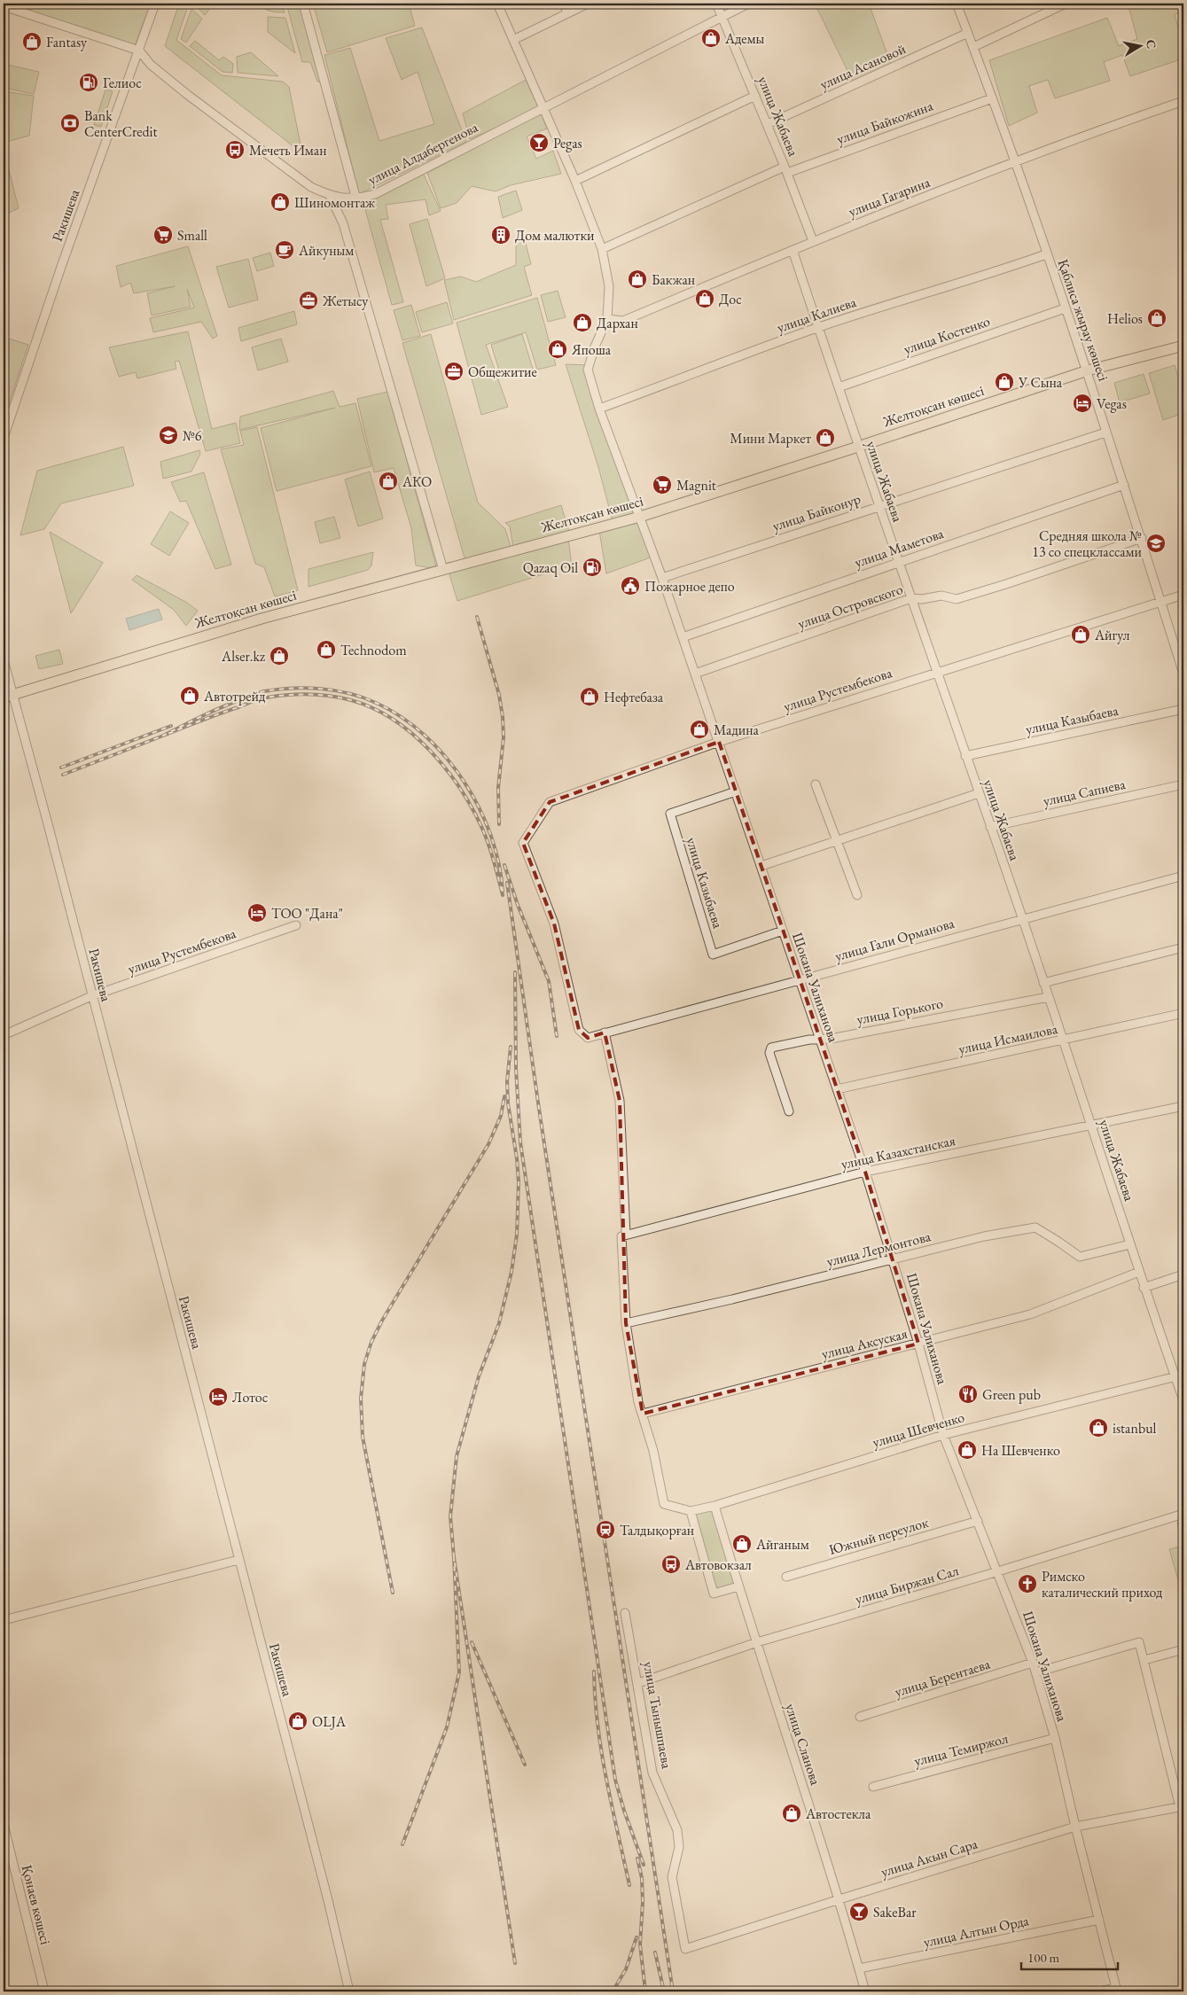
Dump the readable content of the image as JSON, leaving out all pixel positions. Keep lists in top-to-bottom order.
{
  "streets": {
    "main road": ["Желтоқсан көшесі"],
    "street": [
      "улица Асановой",
      "улица Жабаева",
      "улица Байкожина",
      "улица Алдабергенова",
      "улица Гагарина",
      "Ракишева",
      "улица Калиева",
      "Қаблиса жырау көшесі",
      "улица Костенко",
      "улица Байконур",
      "улица Маметова",
      "улица Островского",
      "улица Рустембекова",
      "улица Казыбаева",
      "улица Сапиева",
      "улица Гали Орманова",
      "Шокана Уалиханова",
      "улица Горького",
      "улица Исмаилова",
      "улица Казахстанская",
      "улица Лермонтова",
      "улица Аксуская",
      "улица Шевченко",
      "Южный переулок",
      "улица Биржан Сал",
      "улица Берентаева",
      "улица Тынышпаева",
      "улица Сланова",
      "улица Темиржол",
      "улица Акын Сара",
      "Қонаев көшесі",
      "улица Алтын Орда"
    ]
  },
  "crossings": [
    ["улица Асановой", "улица Жабаева"],
    ["улица Асановой", "Қаблиса жырау көшесі"],
    ["улица Жабаева", "улица Байкожина"],
    ["улица Жабаева", "улица Алдабергенова"],
    ["улица Жабаева", "улица Гагарина"],
    ["улица Жабаева", "улица Калиева"],
    ["улица Жабаева", "улица Костенко"],
    ["улица Жабаева", "Желтоқсан көшесі"],
    ["улица Жабаева", "улица Байконур"],
    ["улица Жабаева", "улица Маметова"],
    ["улица Жабаева", "улица Островского"],
    ["улица Жабаева", "улица Рустембекова"],
    ["улица Жабаева", "улица Казыбаева"],
    ["улица Жабаева", "улица Сапиева"],
    ["улица Жабаева", "улица Гали Орманова"],
    ["улица Жабаева", "улица Горького"],
    ["улица Жабаева", "улица Исмаилова"],
    ["улица Жабаева", "улица Казахстанская"],
    ["улица Жабаева", "улица Лермонтова"],
    ["улица Жабаева", "улица Аксуская"],
    ["улица Жабаева", "улица Шевченко"],
    ["улица Байкожина", "Қаблиса жырау көшесі"],
    ["улица Байкожина", "Шокана Уалиханова"],
    ["улица Алдабергенова", "Ракишева"],
    ["улица Алдабергенова", "Шокана Уалиханова"],
    ["улица Гагарина", "Қаблиса жырау көшесі"],
    ["улица Гагарина", "Шокана Уалиханова"],
    ["Ракишева", "Желтоқсан көшесі"],
    ["Ракишева", "улица Рустембекова"],
    ["улица Калиева", "Қаблиса жырау көшесі"],
    ["улица Калиева", "Шокана Уалиханова"],
    ["Қаблиса жырау көшесі", "улица Костенко"],
    ["Қаблиса жырау көшесі", "Желтоқсан көшесі"],
    ["Қаблиса жырау көшесі", "улица Байконур"],
    ["Қаблиса жырау көшесі", "улица Маметова"],
    ["Қаблиса жырау көшесі", "улица Островского"],
    ["Қаблиса жырау көшесі", "улица Рустембекова"],
    ["Желтоқсан көшесі", "Шокана Уалиханова"],
    ["улица Байконур", "Шокана Уалиханова"],
    ["улица Маметова", "Шокана Уалиханова"],
    ["улица Островского", "Шокана Уалиханова"],
    ["улица Рустембекова", "улица Гали Орманова"],
    ["улица Рустембекова", "Шокана Уалиханова"],
    ["улица Казыбаева", "Шокана Уалиханова"],
    ["улица Гали Орманова", "Шокана Уалиханова"],
    ["Шокана Уалиханова", "улица Горького"],
    ["Шокана Уалиханова", "улица Исмаилова"],
    ["Шокана Уалиханова", "улица Казахстанская"],
    ["Шокана Уалиханова", "улица Лермонтова"],
    ["Шокана Уалиханова", "улица Аксуская"],
    ["Шокана Уалиханова", "улица Шевченко"],
    ["Шокана Уалиханова", "Южный переулок"],
    ["Шокана Уалиханова", "улица Биржан Сал"],
    ["Шокана Уалиханова", "улица Берентаева"],
    ["Шокана Уалиханова", "улица Темиржол"],
    ["Шокана Уалиханова", "улица Акын Сара"],
    ["Шокана Уалиханова", "улица Алтын Орда"],
    ["улица Шевченко", "улица Сланова"],
    ["улица Биржан Сал", "улица Тынышпаева"],
    ["улица Биржан Сал", "улица Сланова"],
    ["улица Тынышпаева", "улица Акын Сара"],
    ["улица Сланова", "улица Акын Сара"],
    ["улица Сланова", "улица Алтын Орда"]
  ],
  "places": {
    "shop": [
      "Адемы",
      "Fantasy",
      "Шиномонтаж",
      "Бакжан",
      "Дос",
      "Helios",
      "Дархан",
      "Япоша",
      "У Сына",
      "Мини Маркет",
      "АКО",
      "Айгул",
      "Technodom",
      "Alser.kz",
      "Автотрейд",
      "Нефтебаза",
      "Мадина",
      "istanbul",
      "На Шевченко",
      "Айганым",
      "OLJA",
      "Автостекла"
    ],
    "fuel station": ["Гелиос", "Qazaq Oil"],
    "bank": ["Bank CenterCredit"],
    "bar": ["Pegas", "SakeBar"],
    "bus stop": ["Мечеть Иман", "Автовокзал"],
    "supermarket": ["Small", "Magnit"],
    "building": ["Дом малютки"],
    "cafe": ["Айкуным"],
    "office": ["Жетысу", "Общежитие"],
    "hotel": ["Vegas", "ТОО \"Дана\"", "Лотос"],
    "school or university": ["№6", "Средняя школа № 13 со спецклассами"],
    "public building": ["Пожарное депо"],
    "restaurant": ["Green pub"],
    "station": ["Талдықорған"],
    "church": ["Римско каталический приход"]
  },
  "scale_bar": "100 m",
  "north": "right"
}
